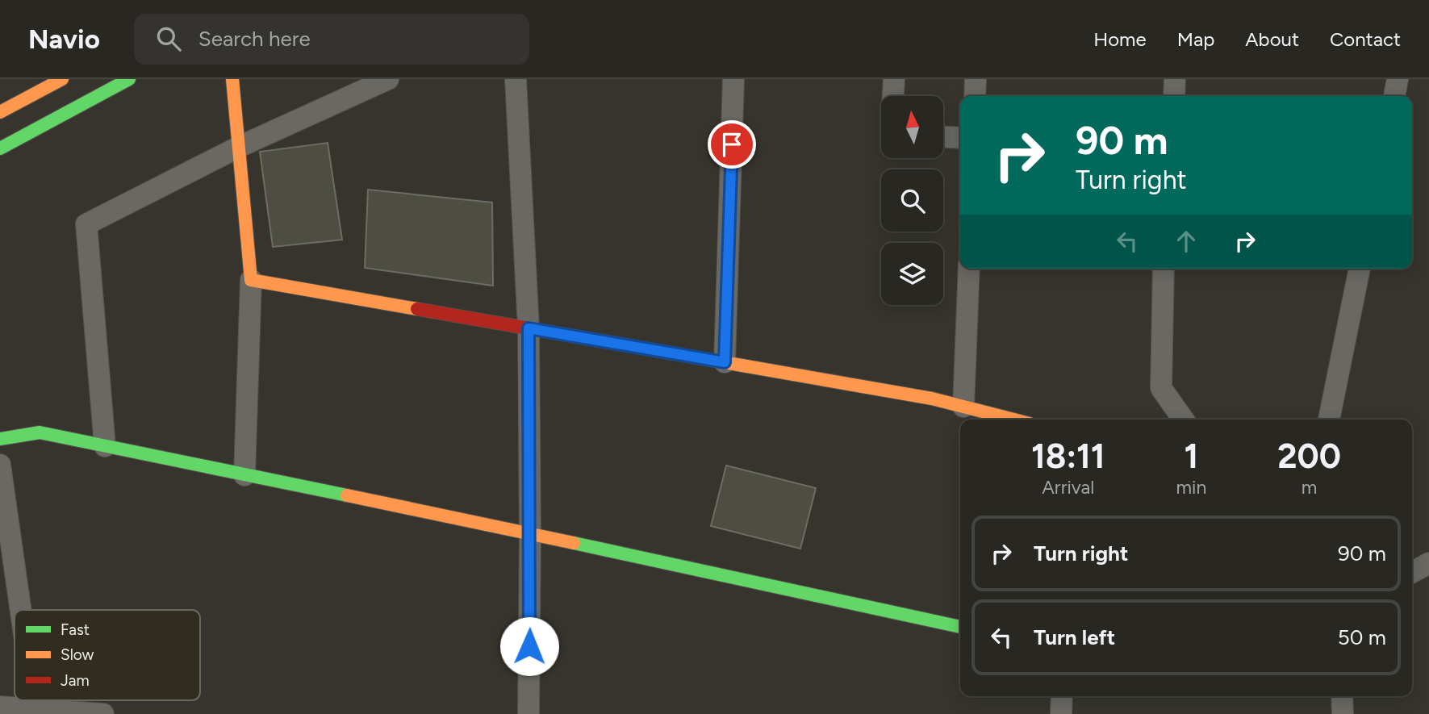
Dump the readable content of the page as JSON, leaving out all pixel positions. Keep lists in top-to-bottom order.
{
  "legend": ["Fast", "Slow", "Jam"],
  "north": "top",
  "page": {
    "header": "Navio",
    "search": "Search here",
    "nav": [
      "Home",
      "Map",
      "About",
      "Contact"
    ],
    "turn": ["90 m", "Turn right"],
    "eta": [
      "18:11",
      "Arrival",
      "1",
      "min",
      "200",
      "m"
    ],
    "list": [
      {
        "name": "Turn right",
        "value": "90 m"
      },
      {
        "name": "Turn left",
        "value": "50 m"
      }
    ]
  }
}
